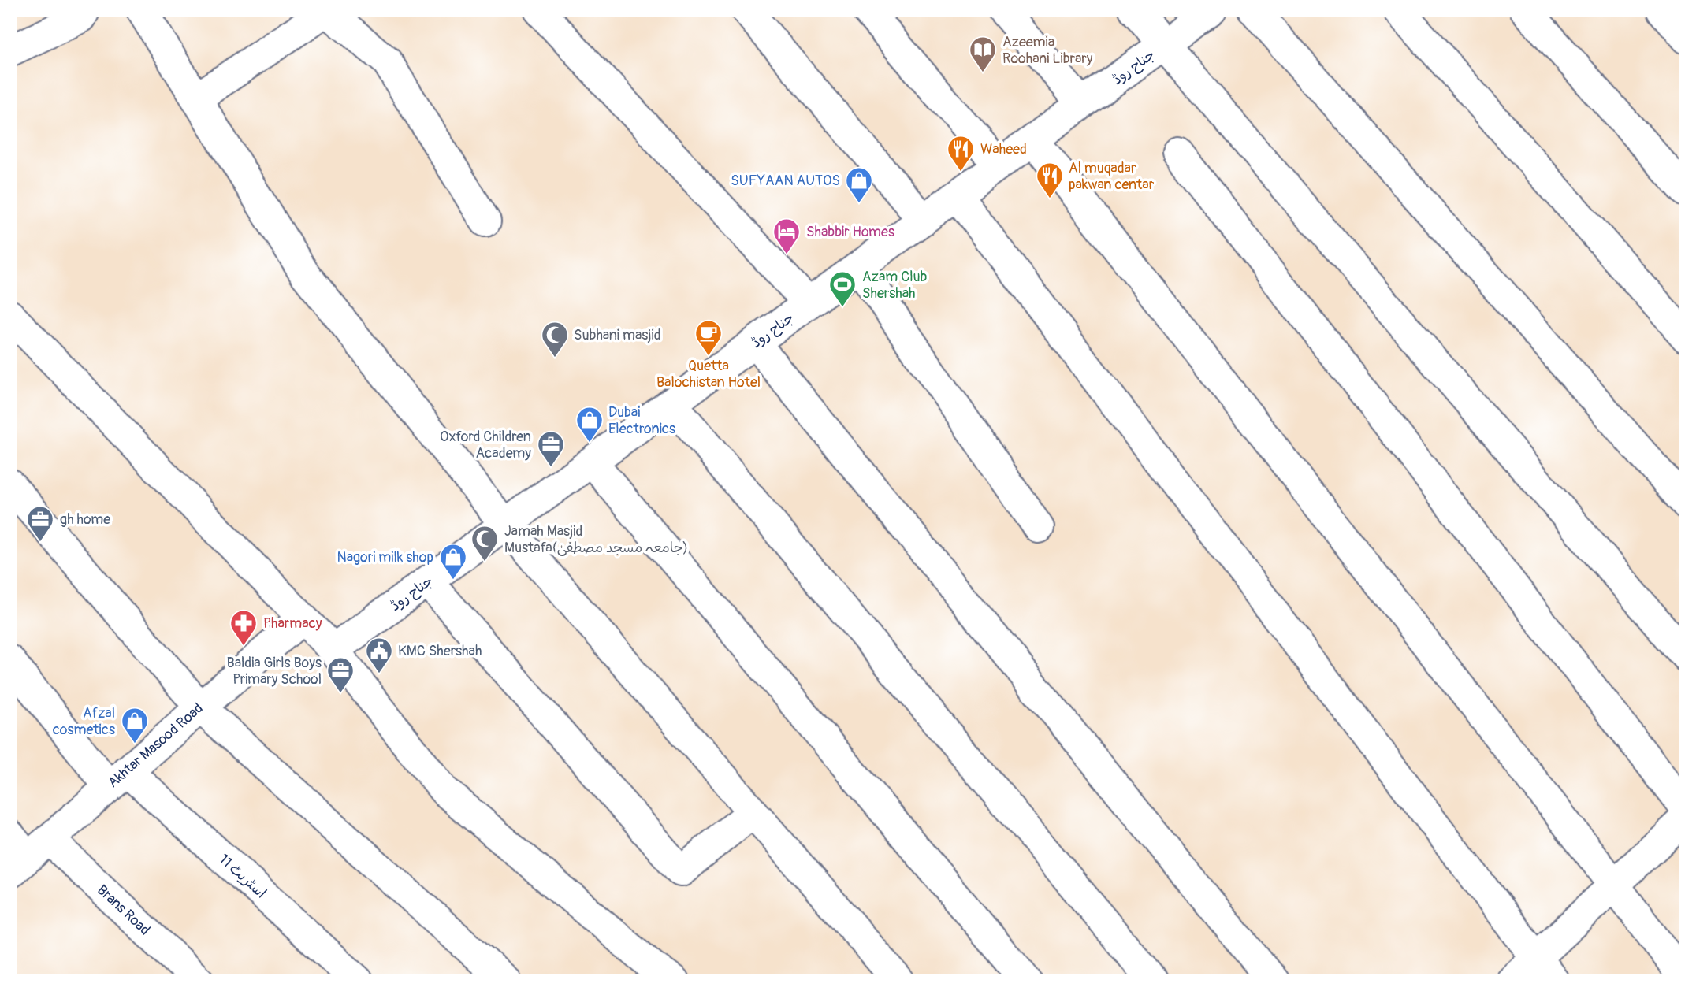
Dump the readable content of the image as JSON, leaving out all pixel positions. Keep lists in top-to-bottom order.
{
  "streets": {
    "street": [
      "جناح روڈ",
      "Akhtar Masood Road",
      "اسٹریٹ 11",
      "Brans Road"
    ]
  },
  "crossings": [
    ["Akhtar Masood Road", "اسٹریٹ 11"],
    ["Akhtar Masood Road", "Brans Road"]
  ],
  "places": {
    "library": ["Azeemia Roohani Library"],
    "restaurant": ["Waheed", "Al muqadar pakwan centar"],
    "shop": [
      "SUFYAAN AUTOS",
      "Dubai Electronics",
      "Nagori milk shop",
      "Afzal cosmetics"
    ],
    "hotel": ["Shabbir Homes"],
    "sports": ["Azam Club Shershah"],
    "cafe": ["Quetta Balochistan Hotel"],
    "mosque": ["Subhani masjid", "Jamah Masjid Mustafa(جامعہ مسجد مصطفیٰ)"],
    "office": ["Oxford Children Academy", "gh home", "Baldia Girls Boys Primary School"],
    "pharmacy": ["Pharmacy"],
    "public building": ["KMC Shershah"]
  }
}
